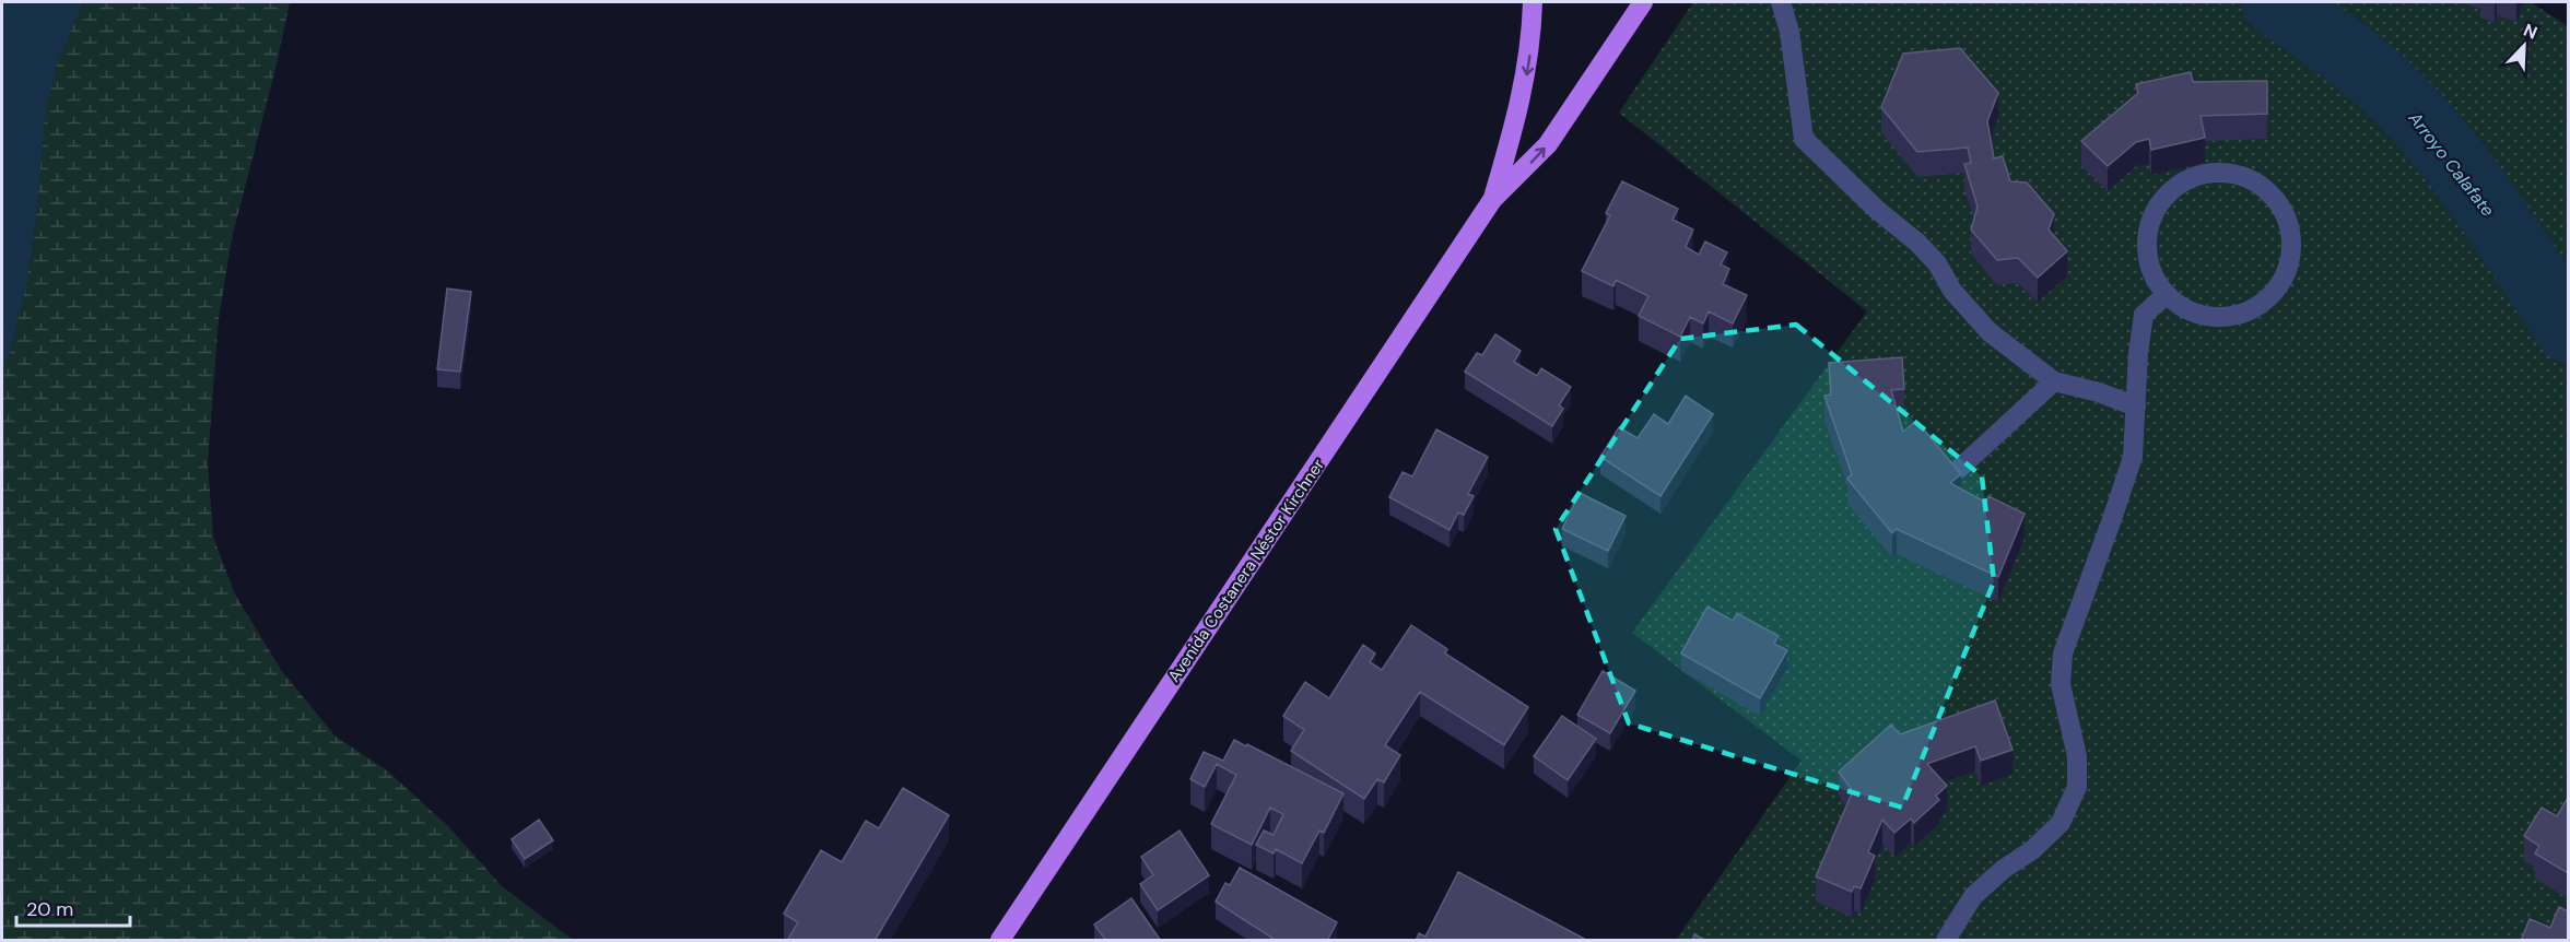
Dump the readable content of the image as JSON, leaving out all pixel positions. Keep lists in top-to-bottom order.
{
  "streets": {
    "main road": ["Avenida Costanera Néstor Kirchner"]
  },
  "water": ["Arroyo Calafate"],
  "scale_bar": "20 m",
  "north": "top right"
}
